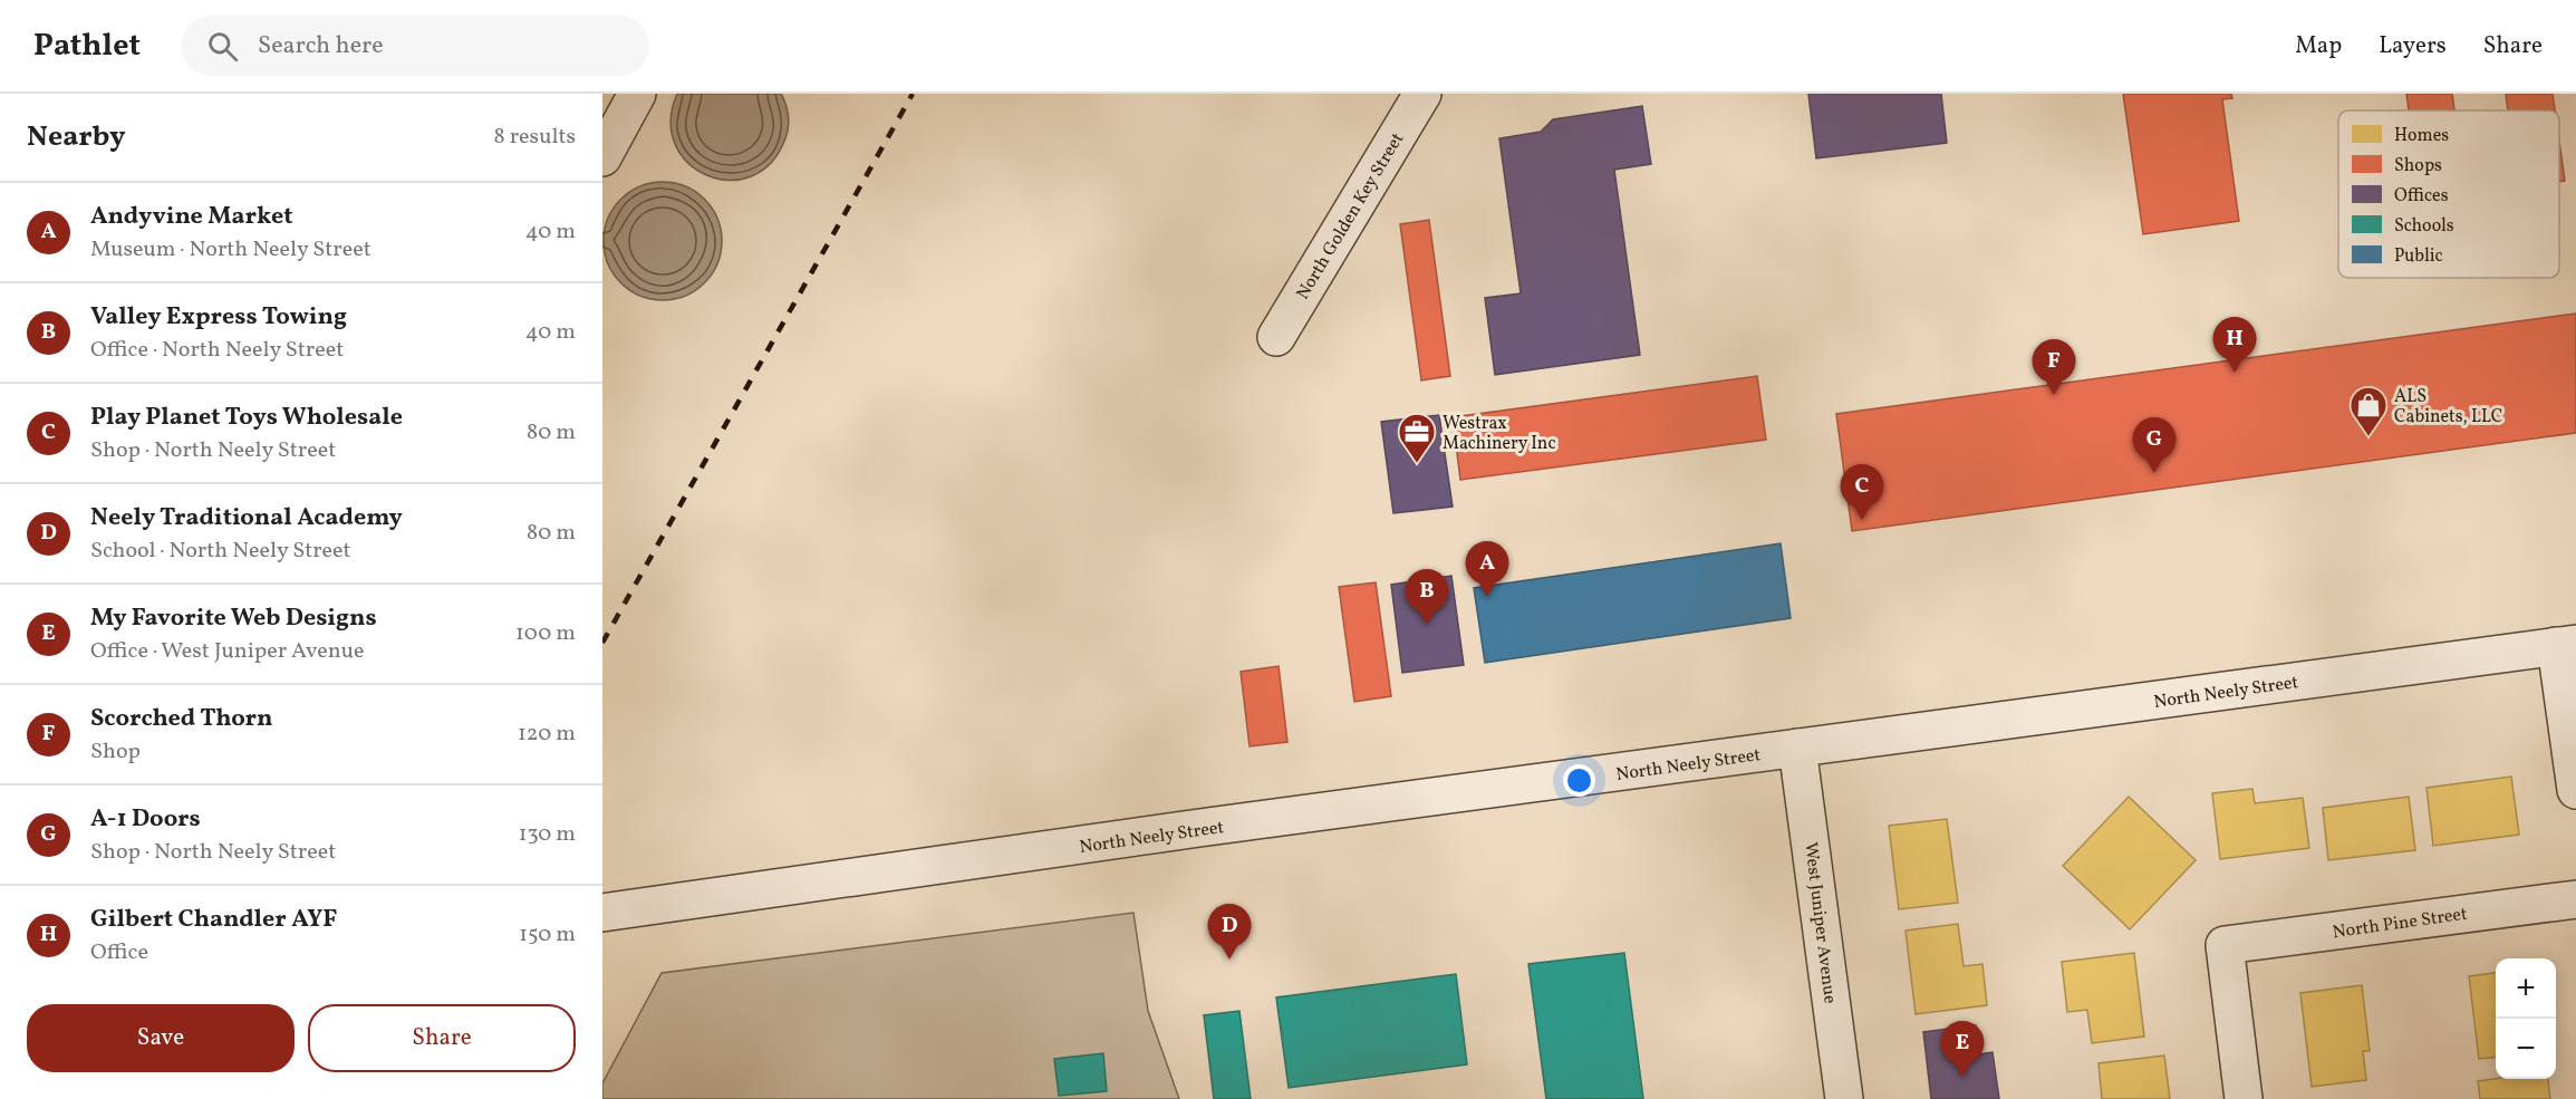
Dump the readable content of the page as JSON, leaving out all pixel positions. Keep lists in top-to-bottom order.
{
  "streets": {
    "street": [
      "North Golden Key Street",
      "North Neely Street",
      "North Pine Street",
      "West Juniper Avenue"
    ]
  },
  "crossings": [
    ["North Neely Street", "West Juniper Avenue"]
  ],
  "places": {
    "shop": ["ALS Cabinets, LLC"],
    "office": ["Westrax Machinery Inc"]
  },
  "legend": [
    "Homes",
    "Shops",
    "Offices",
    "Schools",
    "Public"
  ],
  "page": {
    "header": "Pathlet",
    "search": "Search here",
    "nav": ["Map", "Layers", "Share"],
    "heading": ["Nearby", "8 results"],
    "list": [
      {
        "mark": "A",
        "name": "Andyvine Market",
        "note": "Museum · North Neely Street",
        "value": "40 m"
      },
      {
        "mark": "B",
        "name": "Valley Express Towing",
        "note": "Office · North Neely Street",
        "value": "40 m"
      },
      {
        "mark": "C",
        "name": "Play Planet Toys Wholesale",
        "note": "Shop · North Neely Street",
        "value": "80 m"
      },
      {
        "mark": "D",
        "name": "Neely Traditional Academy",
        "note": "School · North Neely Street",
        "value": "80 m"
      },
      {
        "mark": "E",
        "name": "My Favorite Web Designs",
        "note": "Office · West Juniper Avenue",
        "value": "100 m"
      },
      {
        "mark": "F",
        "name": "Scorched Thorn",
        "note": "Shop",
        "value": "120 m"
      },
      {
        "mark": "G",
        "name": "A-1 Doors",
        "note": "Shop · North Neely Street",
        "value": "130 m"
      },
      {
        "mark": "H",
        "name": "Gilbert Chandler AYF",
        "note": "Office",
        "value": "150 m"
      }
    ],
    "pins": [
      "H",
      "F",
      "G",
      "C",
      "A",
      "B",
      "D",
      "E"
    ],
    "map_buttons": ["+", "−"],
    "buttons": ["Save", "Share"]
  }
}
